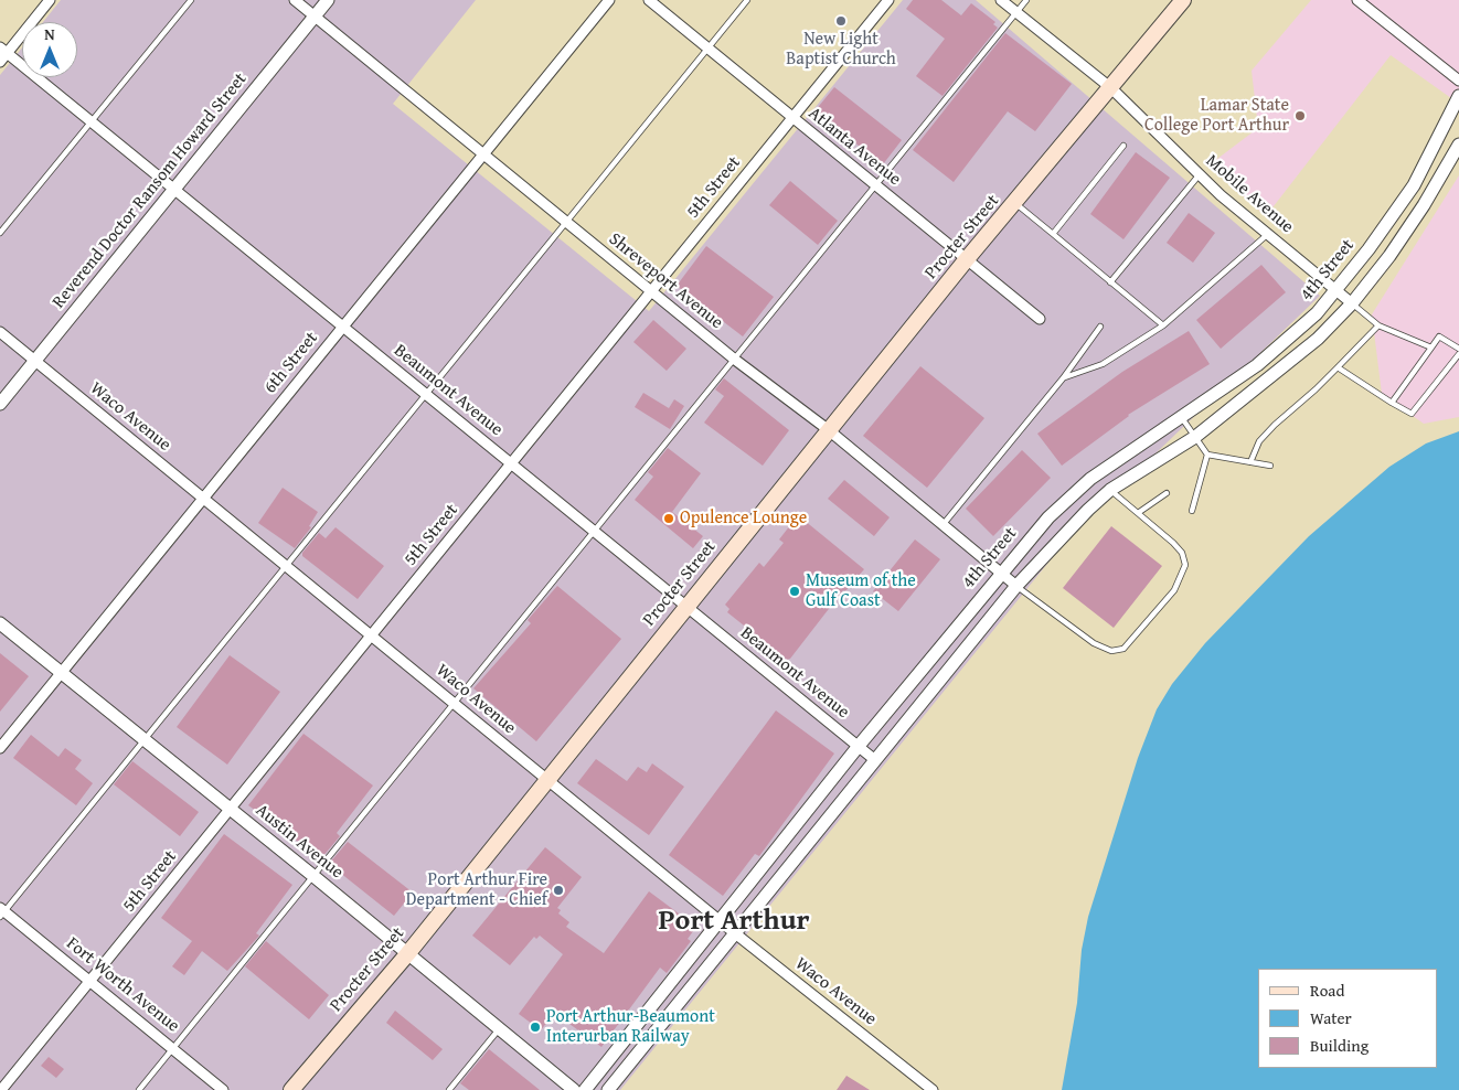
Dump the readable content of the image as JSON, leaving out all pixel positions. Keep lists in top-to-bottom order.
{
  "streets": {
    "main road": ["Procter Street"],
    "street": [
      "Atlanta Avenue",
      "5th Street",
      "Reverend Doctor Ransom Howard Street",
      "Mobile Avenue",
      "4th Street",
      "Shreveport Avenue",
      "6th Street",
      "Beaumont Avenue",
      "Waco Avenue",
      "Austin Avenue",
      "Fort Worth Avenue"
    ]
  },
  "crossings": [
    ["Atlanta Avenue", "5th Street"],
    ["Atlanta Avenue", "Procter Street"],
    ["5th Street", "Shreveport Avenue"],
    ["5th Street", "Beaumont Avenue"],
    ["5th Street", "Waco Avenue"],
    ["5th Street", "Austin Avenue"],
    ["5th Street", "Fort Worth Avenue"],
    ["Reverend Doctor Ransom Howard Street", "Shreveport Avenue"],
    ["Reverend Doctor Ransom Howard Street", "Beaumont Avenue"],
    ["Reverend Doctor Ransom Howard Street", "Waco Avenue"],
    ["Mobile Avenue", "Procter Street"],
    ["Mobile Avenue", "4th Street"],
    ["Procter Street", "Shreveport Avenue"],
    ["Procter Street", "Beaumont Avenue"],
    ["Procter Street", "Waco Avenue"],
    ["Procter Street", "Austin Avenue"],
    ["4th Street", "Shreveport Avenue"],
    ["4th Street", "Beaumont Avenue"],
    ["4th Street", "Waco Avenue"],
    ["Shreveport Avenue", "6th Street"],
    ["6th Street", "Beaumont Avenue"],
    ["6th Street", "Waco Avenue"],
    ["6th Street", "Austin Avenue"]
  ],
  "districts": ["Port Arthur"],
  "places": [
    "New Light Baptist Church",
    "Lamar State College Port Arthur",
    "Opulence Lounge",
    "Museum of the Gulf Coast",
    "Port Arthur Fire Department - Chief",
    "Port Arthur-Beaumont Interurban Railway"
  ],
  "legend": ["Road", "Water", "Building"],
  "north": "top"
}
